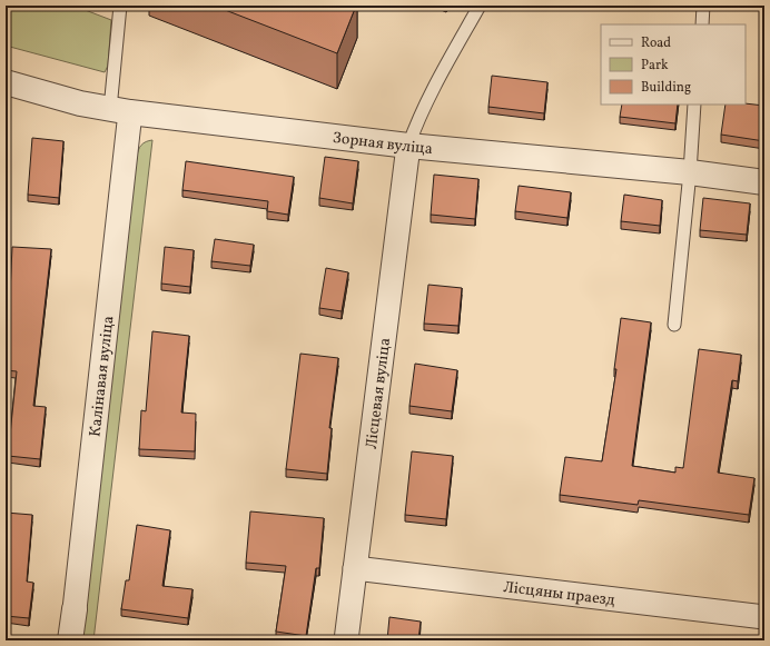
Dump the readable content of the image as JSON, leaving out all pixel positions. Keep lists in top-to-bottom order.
{
  "streets": {
    "street": [
      "Зорная вуліца",
      "Калінавая вуліца",
      "Лісцевая вуліца",
      "Лісцяны праезд"
    ]
  },
  "crossings": [
    ["Зорная вуліца", "Калінавая вуліца"],
    ["Зорная вуліца", "Лісцевая вуліца"],
    ["Лісцевая вуліца", "Лісцяны праезд"]
  ],
  "legend": ["Road", "Park", "Building"]
}
